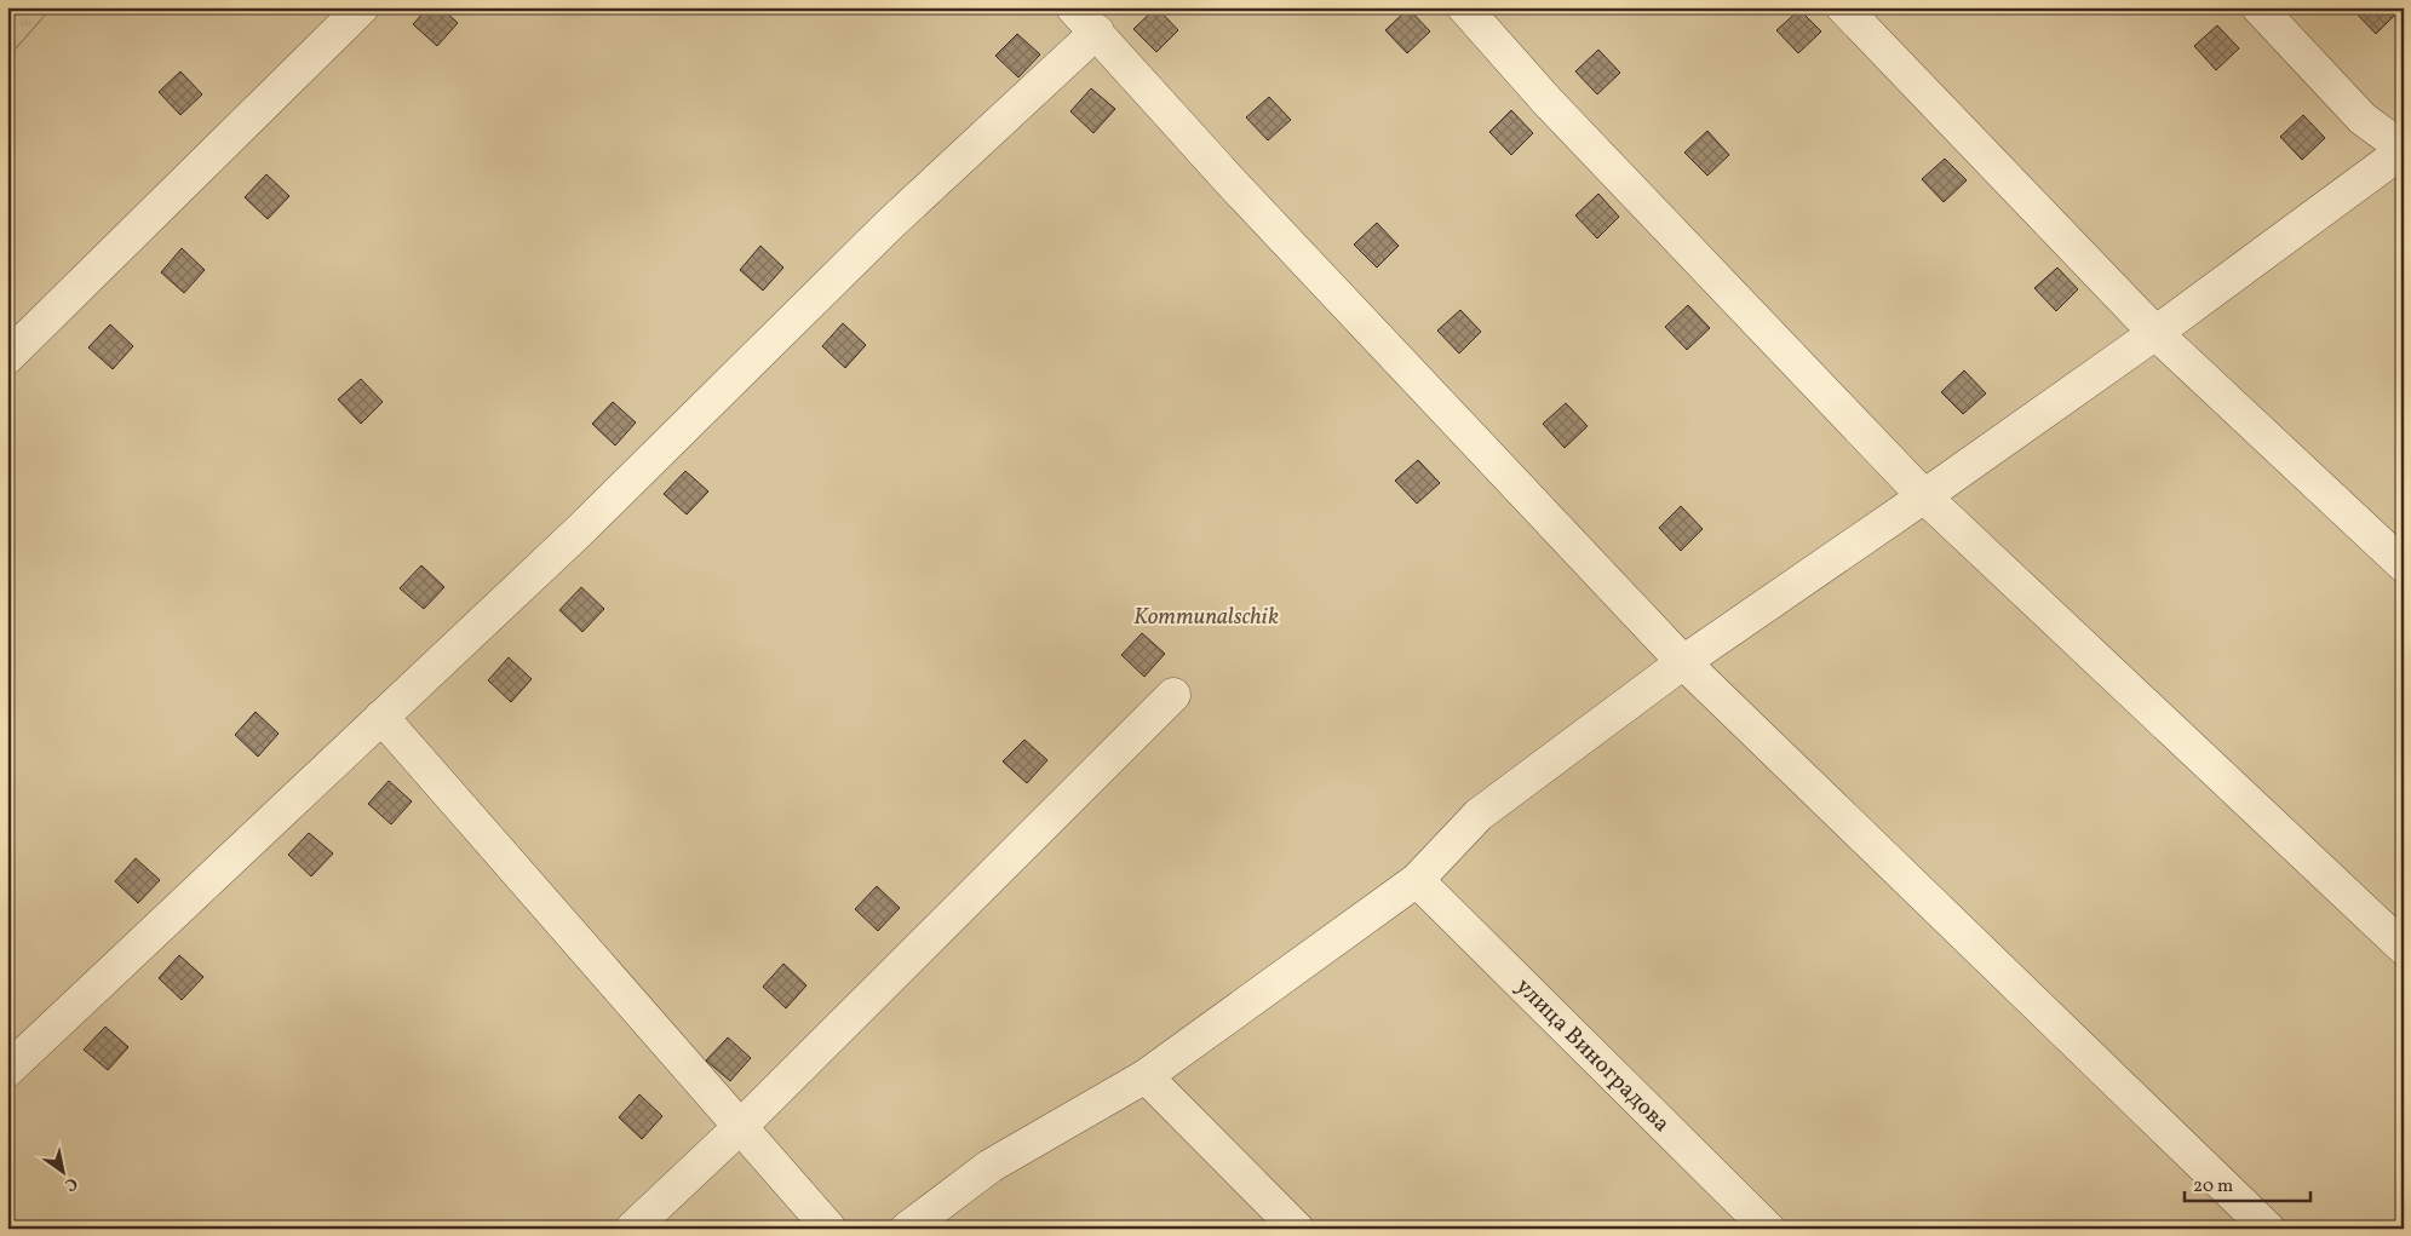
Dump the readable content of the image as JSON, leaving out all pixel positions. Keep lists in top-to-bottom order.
{
  "streets": {
    "street": ["улица Виноградова"]
  },
  "parks": ["Kommunalschik"],
  "scale_bar": "20 m",
  "north": "bottom right"
}
